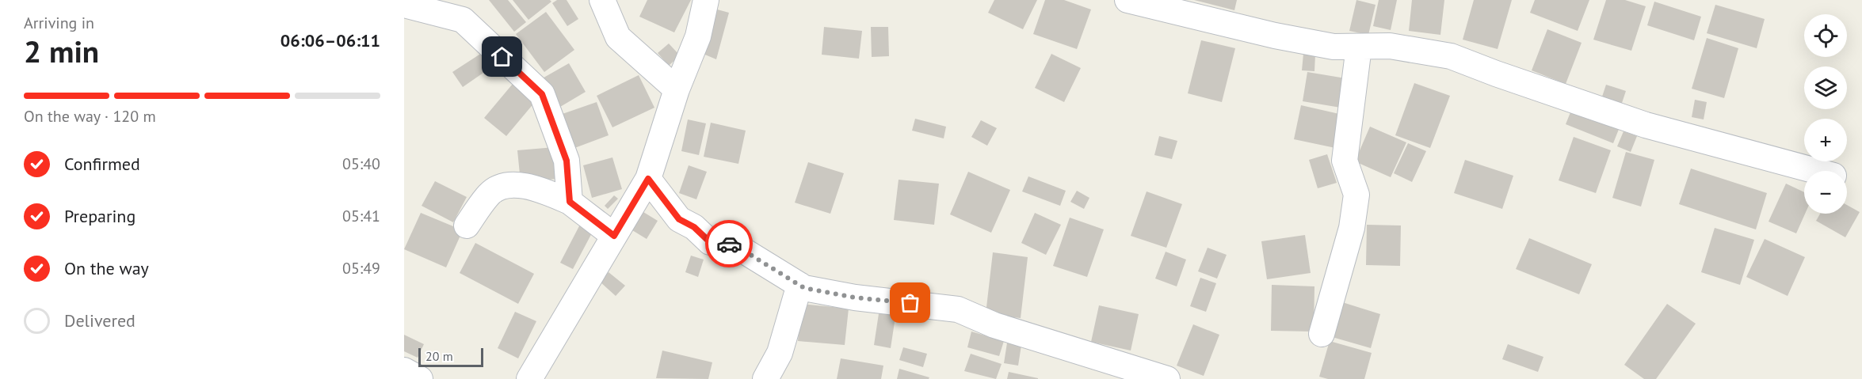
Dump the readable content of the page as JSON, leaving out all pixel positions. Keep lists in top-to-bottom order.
{
  "scale_bar": "20 m",
  "page": {
    "heading": ["2 min", "Arriving in", "06:06–06:11"],
    "map_buttons": ["+", "−"],
    "bar": "On the way · 120 m",
    "list": [
      ["Confirmed", "05:40"],
      ["Preparing", "05:41"],
      ["On the way", "05:49"],
      "Delivered"
    ],
    "scale": "20 m"
  }
}
